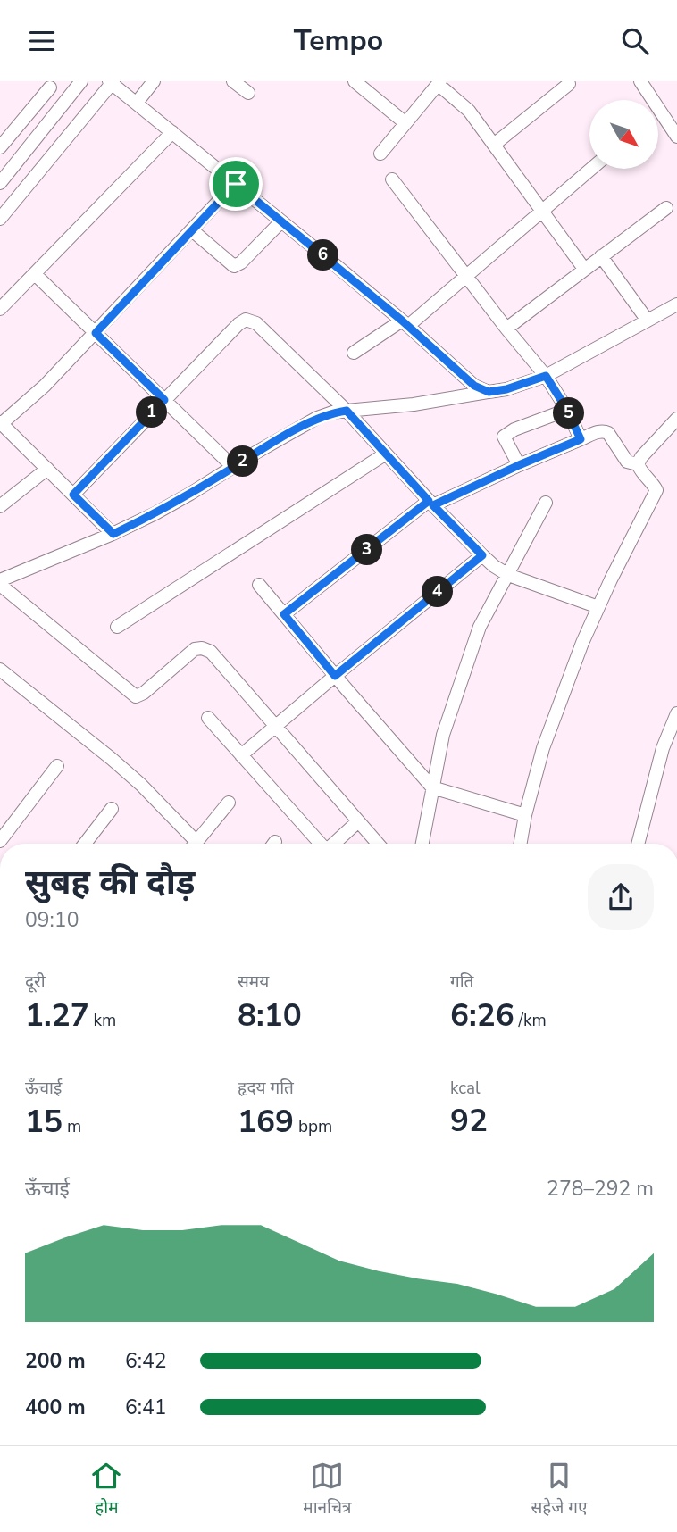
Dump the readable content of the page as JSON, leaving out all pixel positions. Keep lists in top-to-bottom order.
{
  "north": "bottom right",
  "page": {
    "header": "Tempo",
    "pins": [
      "6",
      "1",
      "5",
      "2",
      "3",
      "4"
    ],
    "heading": ["सुबह की दौड़", "09:10"],
    "stats": [
      ["दूरी", "1.27 km"],
      ["समय", "8:10"],
      ["गति", "6:26 /km"],
      ["ऊँचाई", "15 m"],
      ["हृदय गति", "169 bpm"],
      ["kcal", "92"]
    ],
    "chart": ["ऊँचाई", "278–292 m"],
    "list": [
      {
        "name": "200 m",
        "note": "6:42"
      },
      {
        "name": "400 m",
        "note": "6:41"
      }
    ],
    "tabs": ["होम", "मानचित्र", "सहेजे गए"]
  }
}
